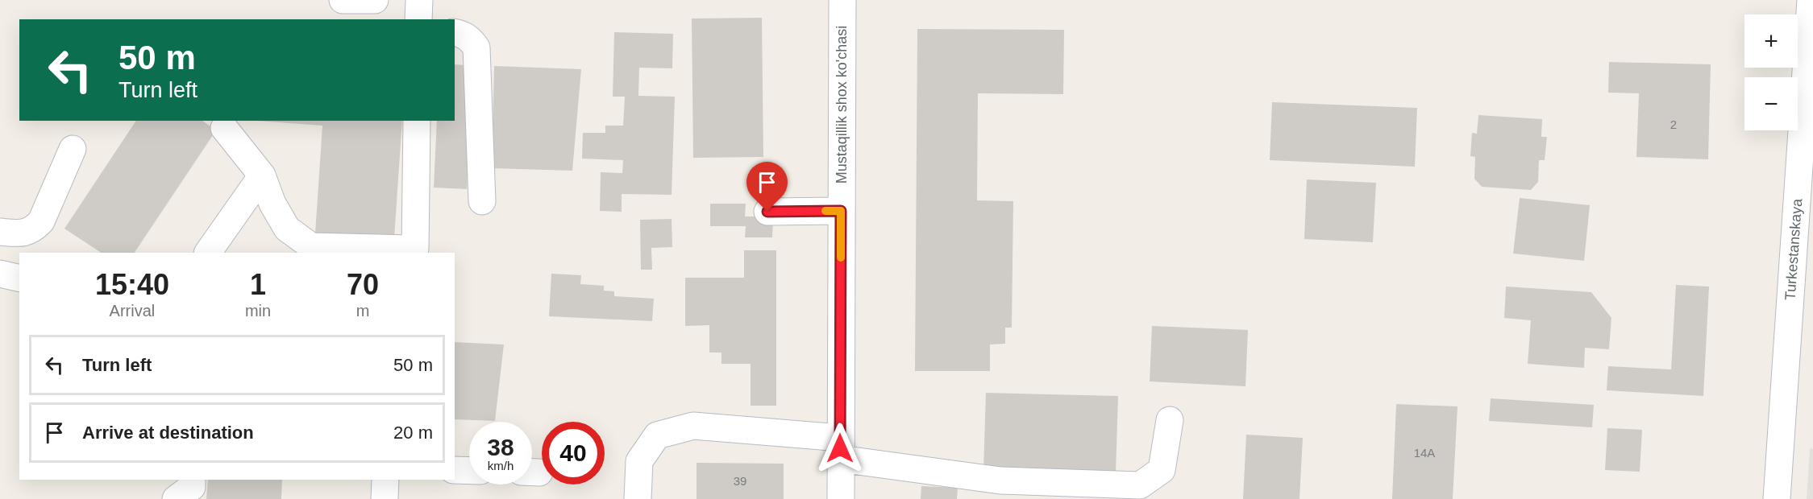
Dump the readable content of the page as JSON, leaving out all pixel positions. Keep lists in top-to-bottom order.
{
  "streets": {
    "street": ["Mustaqillik shox ko'chasi", "Turkestanskaya"]
  },
  "house_numbers": ["2", "14А", "39"],
  "page": {
    "map_buttons": ["+", "−"],
    "turn": ["50 m", "Turn left"],
    "eta": [
      "15:40",
      "Arrival",
      "1",
      "min",
      "70",
      "m"
    ],
    "list": [
      {
        "name": "Turn left",
        "value": "50 m"
      },
      {
        "name": "Arrive at destination",
        "value": "20 m"
      }
    ],
    "speed": "38 km/h",
    "limit": "40"
  }
}
